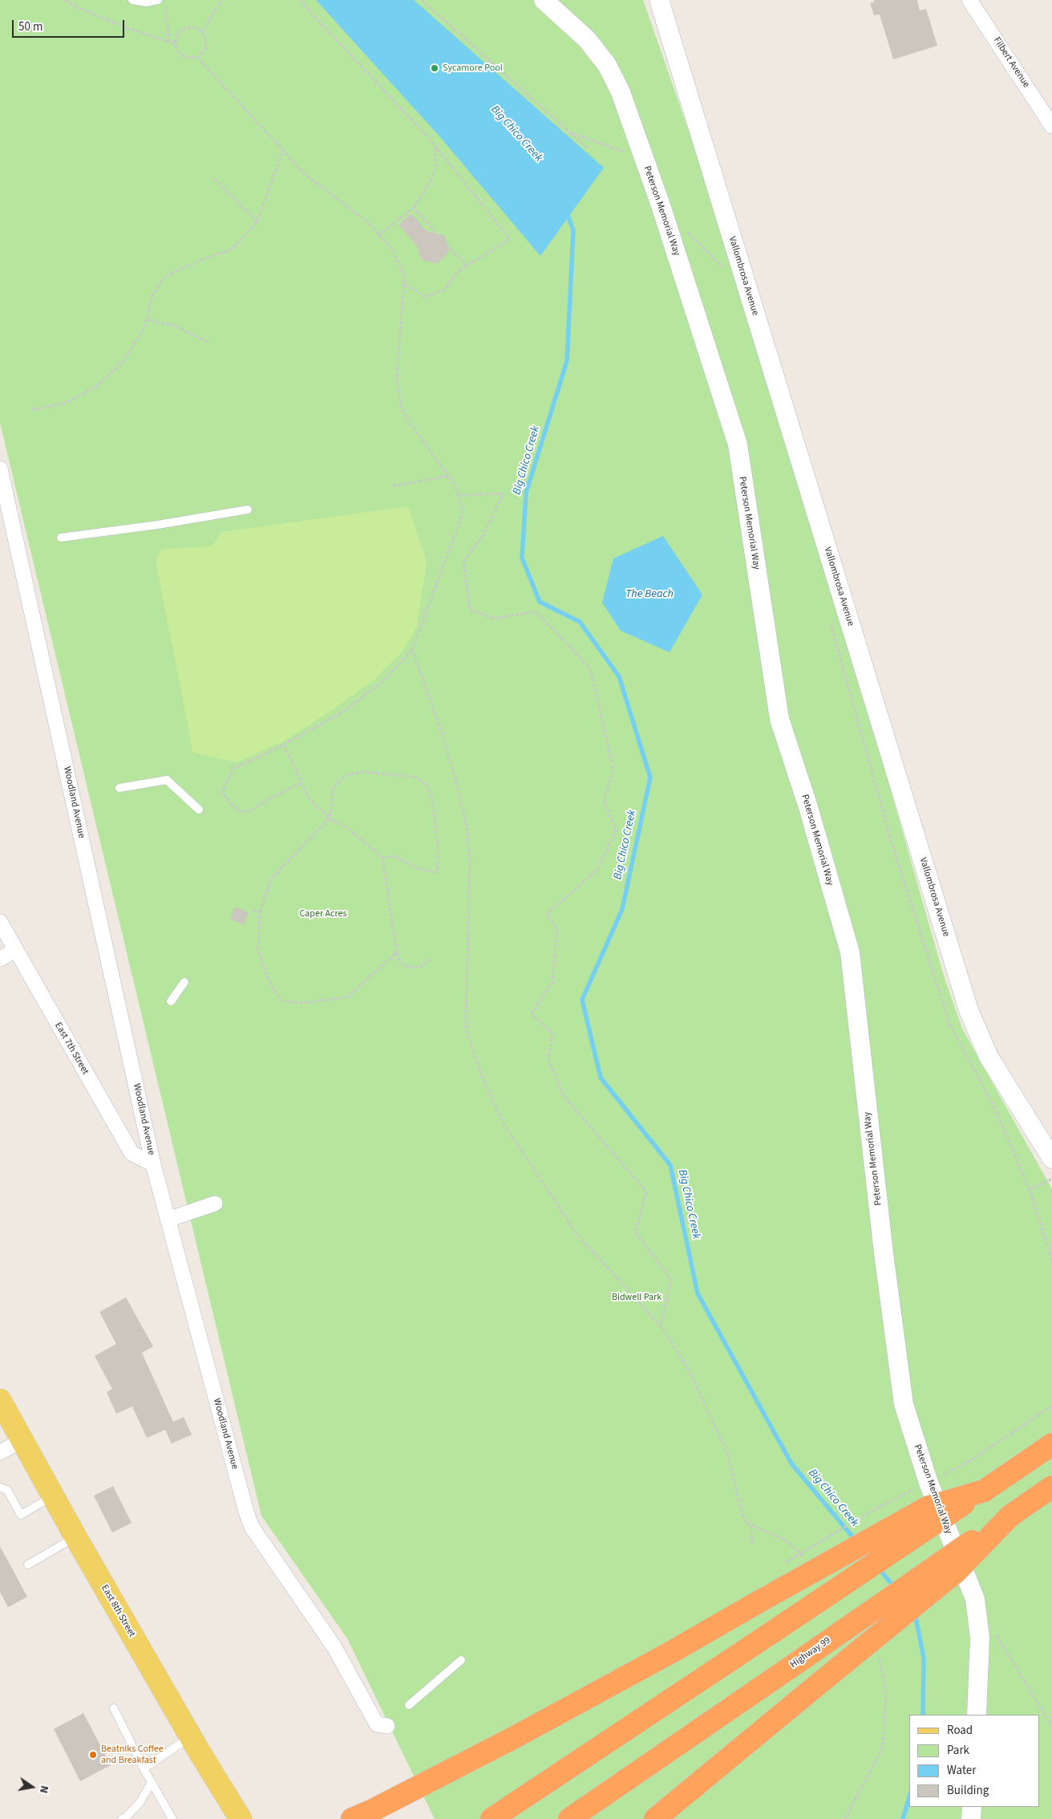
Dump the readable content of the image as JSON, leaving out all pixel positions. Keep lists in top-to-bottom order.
{
  "streets": {
    "highway": ["Highway 99"],
    "main road": ["East 8th Street"],
    "street": [
      "Filbert Avenue",
      "Peterson Memorial Way",
      "Vallombrosa Avenue",
      "Woodland Avenue",
      "East 7th Street"
    ]
  },
  "crossings": [
    ["Woodland Avenue", "East 7th Street"]
  ],
  "water": ["Big Chico Creek", "The Beach"],
  "parks": ["Caper Acres", "Bidwell Park"],
  "places": ["Sycamore Pool", "Beatniks Coffee and Breakfast"],
  "legend": [
    "Road",
    "Park",
    "Water",
    "Building"
  ],
  "scale_bar": "50 m",
  "north": "right"
}
